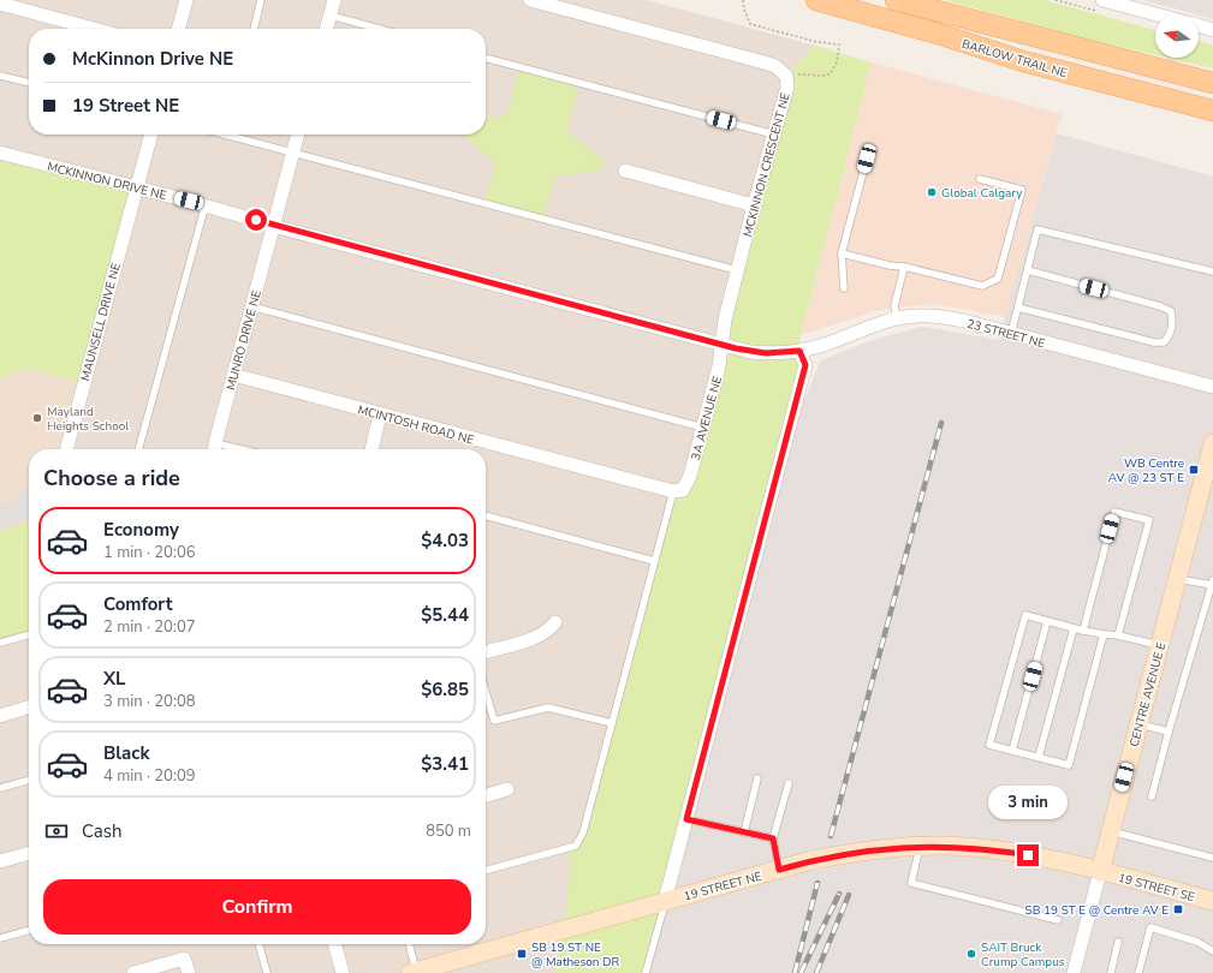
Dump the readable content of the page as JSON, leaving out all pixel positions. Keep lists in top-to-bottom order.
{
  "streets": {
    "main road": ["BARLOW TRAIL NE"],
    "street": [
      "MCKINNON CRESCENT NE",
      "MCKINNON DRIVE NE",
      "MAUNSELL DRIVE NE",
      "23 STREET NE",
      "MUNRO DRIVE NE",
      "3A AVENUE NE",
      "MCINTOSH ROAD NE",
      "CENTRE AVENUE E",
      "19 STREET NE",
      "19 STREET SE"
    ]
  },
  "crossings": [
    ["MCKINNON CRESCENT NE", "MCKINNON DRIVE NE"],
    ["MCKINNON CRESCENT NE", "3A AVENUE NE"],
    ["MCKINNON DRIVE NE", "MAUNSELL DRIVE NE"],
    ["MCKINNON DRIVE NE", "23 STREET NE"],
    ["MCKINNON DRIVE NE", "MUNRO DRIVE NE"],
    ["MCKINNON DRIVE NE", "3A AVENUE NE"],
    ["MUNRO DRIVE NE", "MCINTOSH ROAD NE"],
    ["3A AVENUE NE", "MCINTOSH ROAD NE"],
    ["CENTRE AVENUE E", "19 STREET NE"],
    ["CENTRE AVENUE E", "19 STREET SE"],
    ["19 STREET NE", "19 STREET SE"]
  ],
  "places": {
    "other": ["Global Calgary", "Mayland Heights School", "SAIT Bruck Crump Campus"],
    "transit": ["WB Centre AV @ 23 ST E", "SB 19 ST E @ Centre AV E", "SB 19 ST NE @ Matheson DR"]
  },
  "north": "left",
  "page": {
    "banner": ["McKinnon Drive NE", "19 Street NE"],
    "heading": "Choose a ride",
    "list": [
      {
        "name": "Economy",
        "note": "1 min · 20:06",
        "value": "$4.03"
      },
      {
        "name": "Comfort",
        "note": "2 min · 20:07",
        "value": "$5.44"
      },
      {
        "name": "XL",
        "note": "3 min · 20:08",
        "value": "$6.85"
      },
      {
        "name": "Black",
        "note": "4 min · 20:09",
        "value": "$3.41"
      }
    ],
    "bubble": "3 min",
    "pay": ["Cash", "850 m"],
    "buttons": "Confirm"
  }
}
